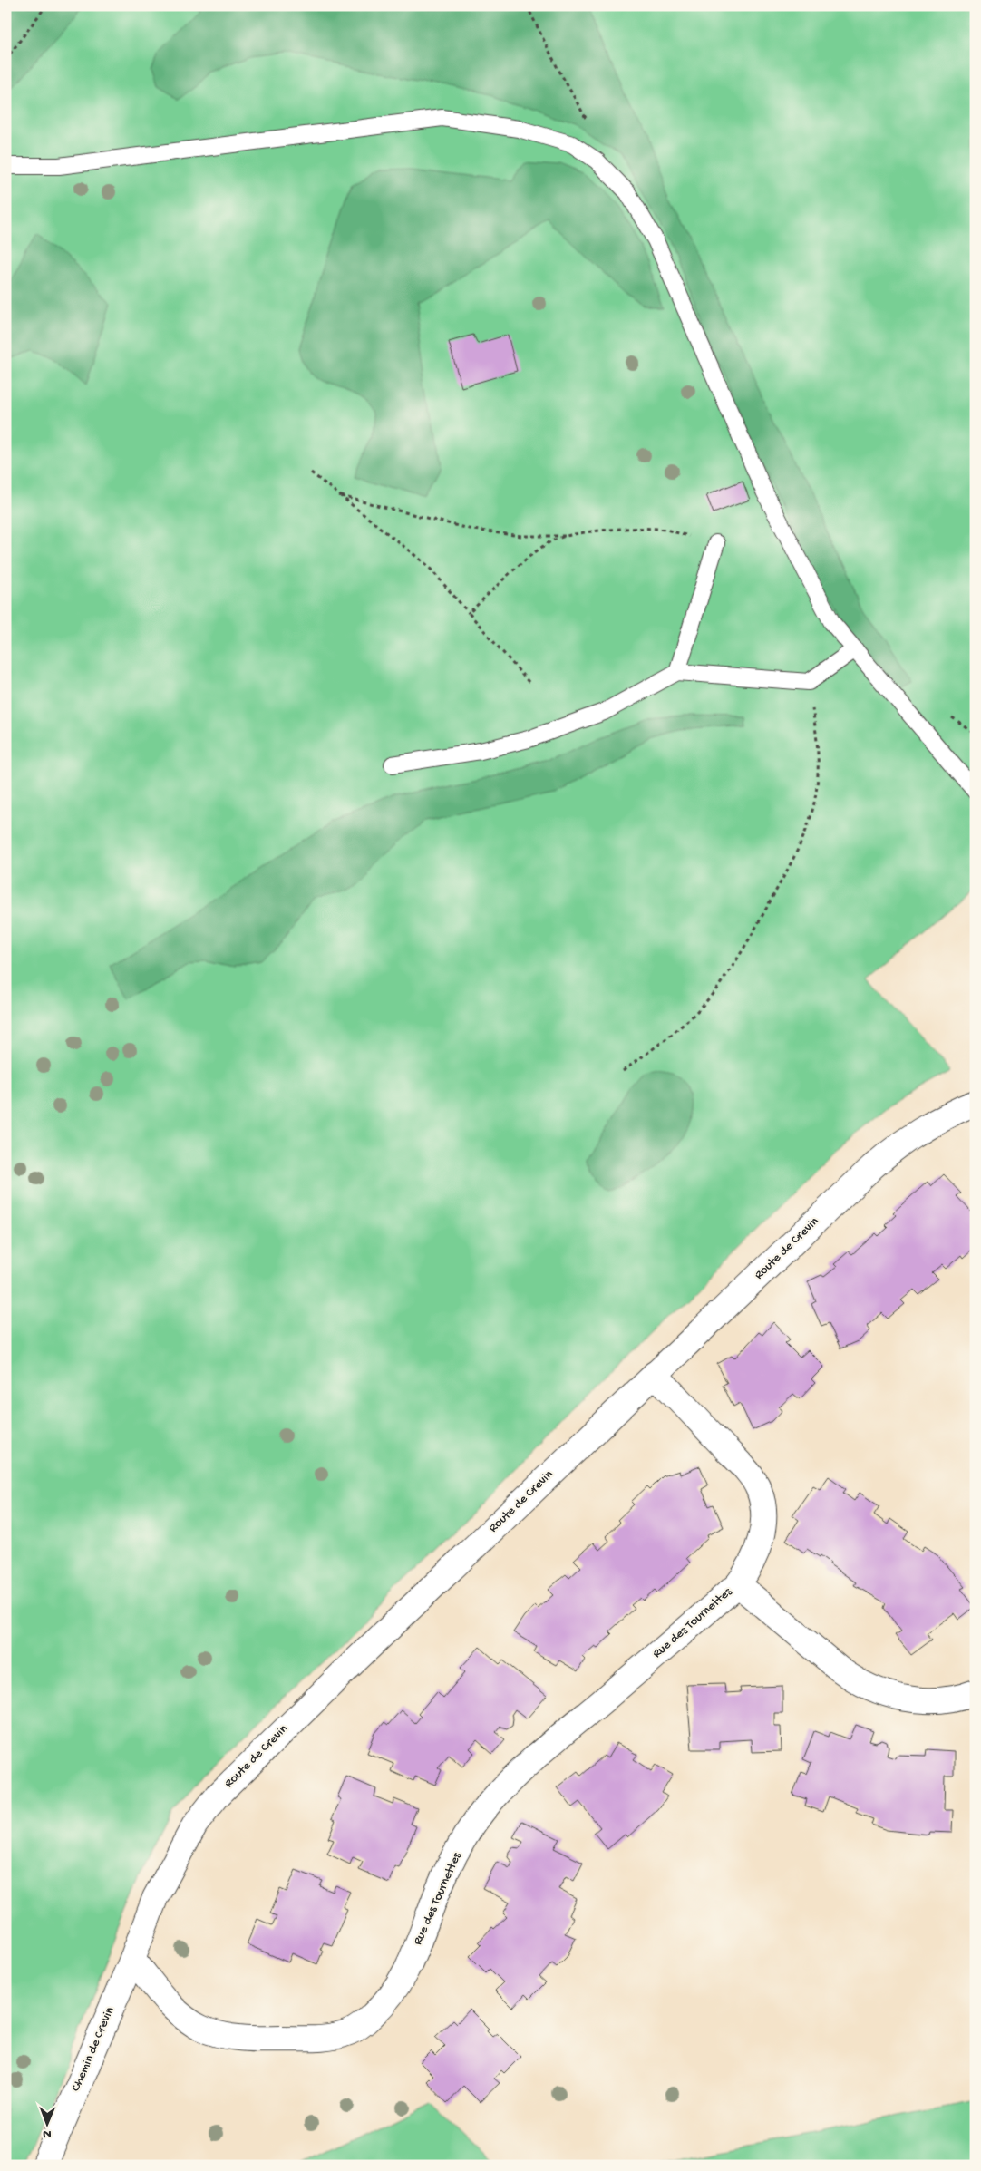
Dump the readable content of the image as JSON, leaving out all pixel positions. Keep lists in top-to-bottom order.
{
  "streets": {
    "street": ["Route de Crevin", "Rue des Tournettes", "Chemin de Crevin"]
  },
  "crossings": [
    ["Route de Crevin", "Rue des Tournettes"],
    ["Route de Crevin", "Chemin de Crevin"],
    ["Rue des Tournettes", "Chemin de Crevin"]
  ],
  "north": "bottom"
}
